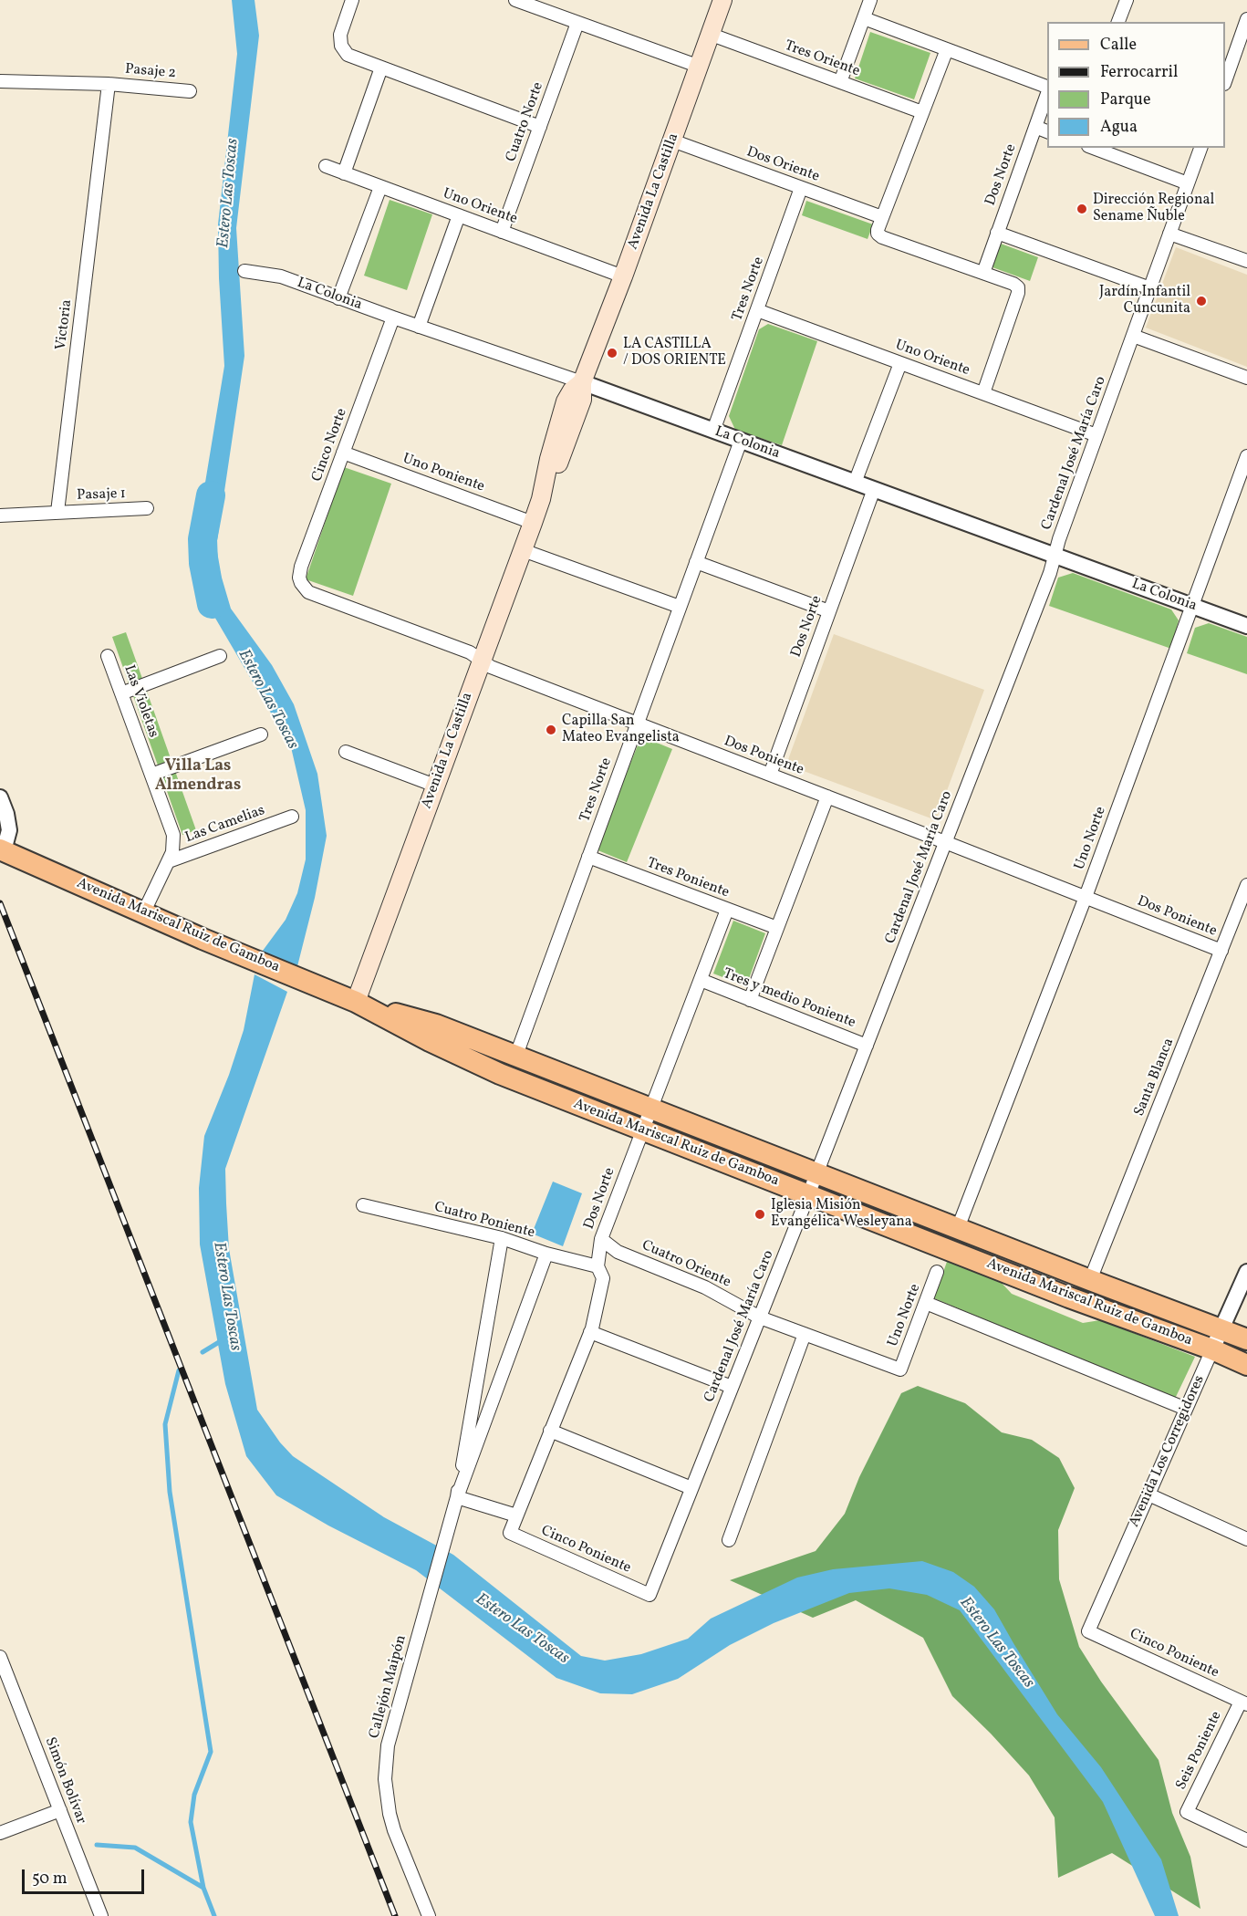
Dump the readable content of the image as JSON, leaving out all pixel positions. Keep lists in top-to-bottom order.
{
  "streets": {
    "main road": ["Avenida La Castilla", "Avenida Mariscal Ruiz de Gamboa"],
    "street": [
      "Tres Oriente",
      "Pasaje 2",
      "Cuatro Norte",
      "Dos Oriente",
      "Dos Norte",
      "Uno Oriente",
      "Tres Norte",
      "La Colonia",
      "Victoria",
      "Cinco Norte",
      "Cardenal José María Caro",
      "Uno Poniente",
      "Pasaje 1",
      "Las Violetas",
      "Dos Poniente",
      "Las Camelias",
      "Uno Norte",
      "Tres Poniente",
      "Tres y medio Poniente",
      "Santa Blanca",
      "Cuatro Poniente",
      "Cuatro Oriente",
      "Avenida Los Corregidores",
      "Cinco Poniente",
      "Callejón Maipón",
      "Seis Poniente",
      "Simón Bolívar"
    ]
  },
  "crossings": [
    ["Tres Oriente", "Avenida La Castilla"],
    ["Pasaje 2", "Victoria"],
    ["Cuatro Norte", "Uno Oriente"],
    ["Dos Oriente", "Avenida La Castilla"],
    ["Dos Oriente", "Tres Norte"],
    ["Dos Norte", "La Colonia"],
    ["Dos Norte", "Dos Poniente"],
    ["Dos Norte", "Tres Poniente"],
    ["Dos Norte", "Avenida Mariscal Ruiz de Gamboa"],
    ["Dos Norte", "Tres y medio Poniente"],
    ["Dos Norte", "Cuatro Poniente"],
    ["Dos Norte", "Cuatro Oriente"],
    ["Dos Norte", "Cinco Poniente"],
    ["Avenida La Castilla", "Uno Oriente"],
    ["Avenida La Castilla", "La Colonia"],
    ["Avenida La Castilla", "Uno Poniente"],
    ["Avenida La Castilla", "Dos Poniente"],
    ["Avenida La Castilla", "Avenida Mariscal Ruiz de Gamboa"],
    ["Uno Oriente", "Tres Norte"],
    ["Uno Oriente", "Cardenal José María Caro"],
    ["Tres Norte", "La Colonia"],
    ["Tres Norte", "Dos Poniente"],
    ["Tres Norte", "Tres Poniente"],
    ["Tres Norte", "Avenida Mariscal Ruiz de Gamboa"],
    ["La Colonia", "Cinco Norte"],
    ["La Colonia", "Cardenal José María Caro"],
    ["La Colonia", "Uno Norte"],
    ["Victoria", "Pasaje 1"],
    ["Cinco Norte", "Uno Poniente"],
    ["Cinco Norte", "Dos Poniente"],
    ["Cardenal José María Caro", "Dos Poniente"],
    ["Cardenal José María Caro", "Avenida Mariscal Ruiz de Gamboa"],
    ["Cardenal José María Caro", "Tres y medio Poniente"],
    ["Cardenal José María Caro", "Cuatro Oriente"],
    ["Cardenal José María Caro", "Cinco Poniente"],
    ["Las Violetas", "Las Camelias"],
    ["Las Violetas", "Avenida Mariscal Ruiz de Gamboa"],
    ["Dos Poniente", "Uno Norte"],
    ["Dos Poniente", "Santa Blanca"],
    ["Uno Norte", "Avenida Mariscal Ruiz de Gamboa"],
    ["Avenida Mariscal Ruiz de Gamboa", "Santa Blanca"],
    ["Avenida Mariscal Ruiz de Gamboa", "Avenida Los Corregidores"],
    ["Cuatro Poniente", "Callejón Maipón"],
    ["Avenida Los Corregidores", "Cinco Poniente"],
    ["Cinco Poniente", "Seis Poniente"]
  ],
  "districts": ["Villa Las Almendras"],
  "water": ["Estero Las Toscas"],
  "places": [
    "Dirección Regional Sename Ñuble",
    "Jardín Infantil Cuncunita",
    "LA CASTILLA / DOS ORIENTE",
    "Capilla San Mateo Evangelista",
    "Iglesia Misión Evangélica Wesleyana"
  ],
  "legend": [
    "Calle",
    "Ferrocarril",
    "Parque",
    "Agua"
  ],
  "scale_bar": "50 m"
}
